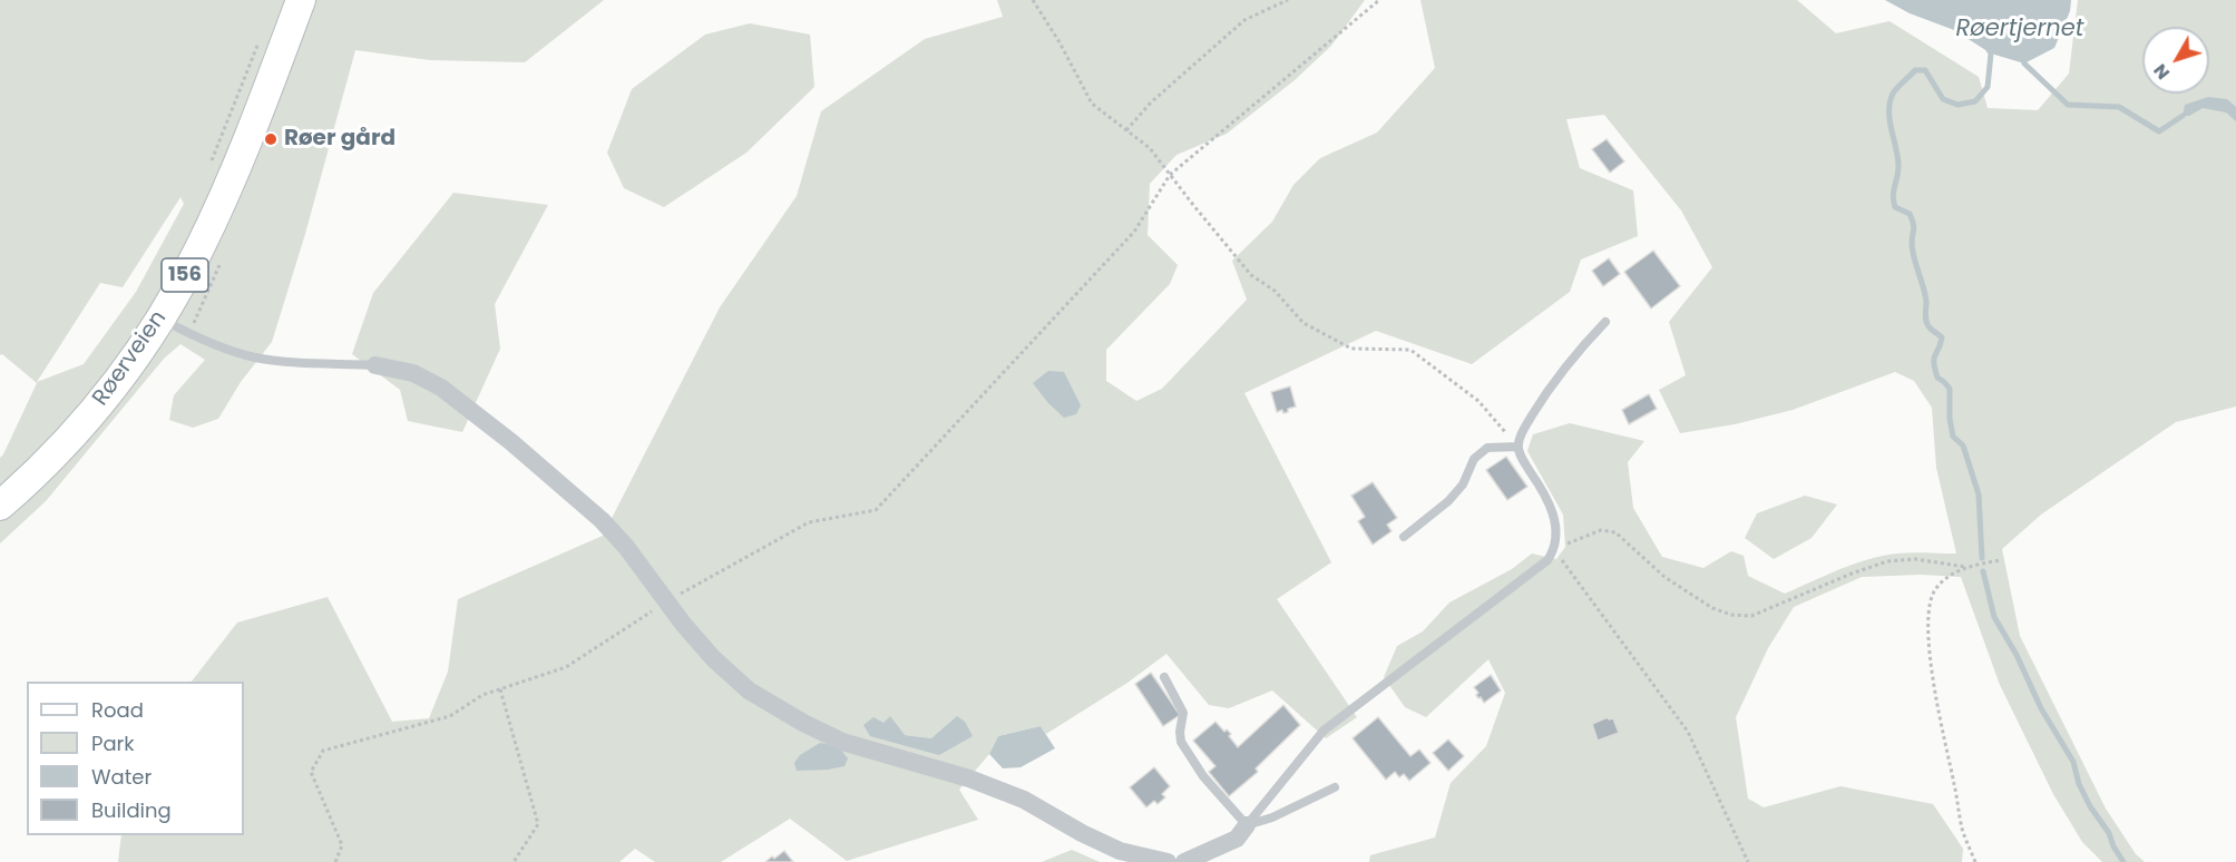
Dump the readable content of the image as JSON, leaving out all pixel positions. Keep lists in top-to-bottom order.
{
  "streets": {
    "main road": ["156", "Røerveien"]
  },
  "water": ["Røertjernet"],
  "places": ["Røer gård"],
  "legend": [
    "Road",
    "Park",
    "Water",
    "Building"
  ],
  "north": "bottom left"
}
